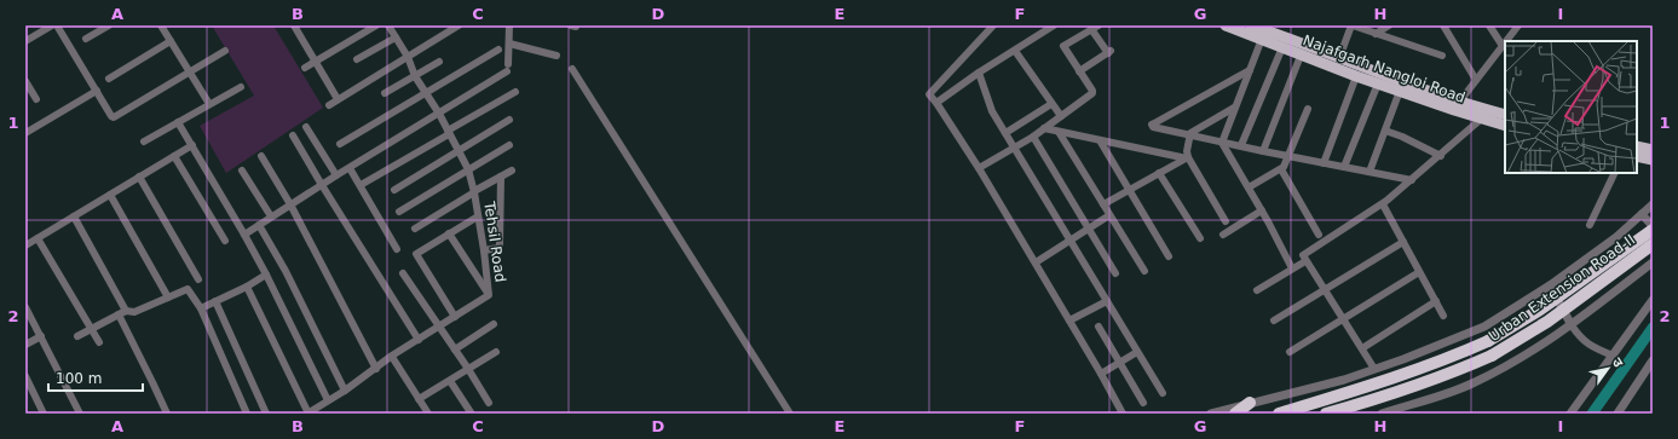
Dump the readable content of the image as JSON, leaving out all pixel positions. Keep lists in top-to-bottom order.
{
  "streets": {
    "highway": ["Urban Extension Road-II"],
    "main road": ["Najafgarh Nangloi Road"],
    "street": ["Tehsil Road"]
  },
  "scale_bar": "100 m",
  "north": "top right",
  "grid": {
    "columns": [
      "A",
      "B",
      "C",
      "D",
      "E",
      "F",
      "G",
      "H",
      "I"
    ],
    "rows": ["1", "2"]
  }
}
